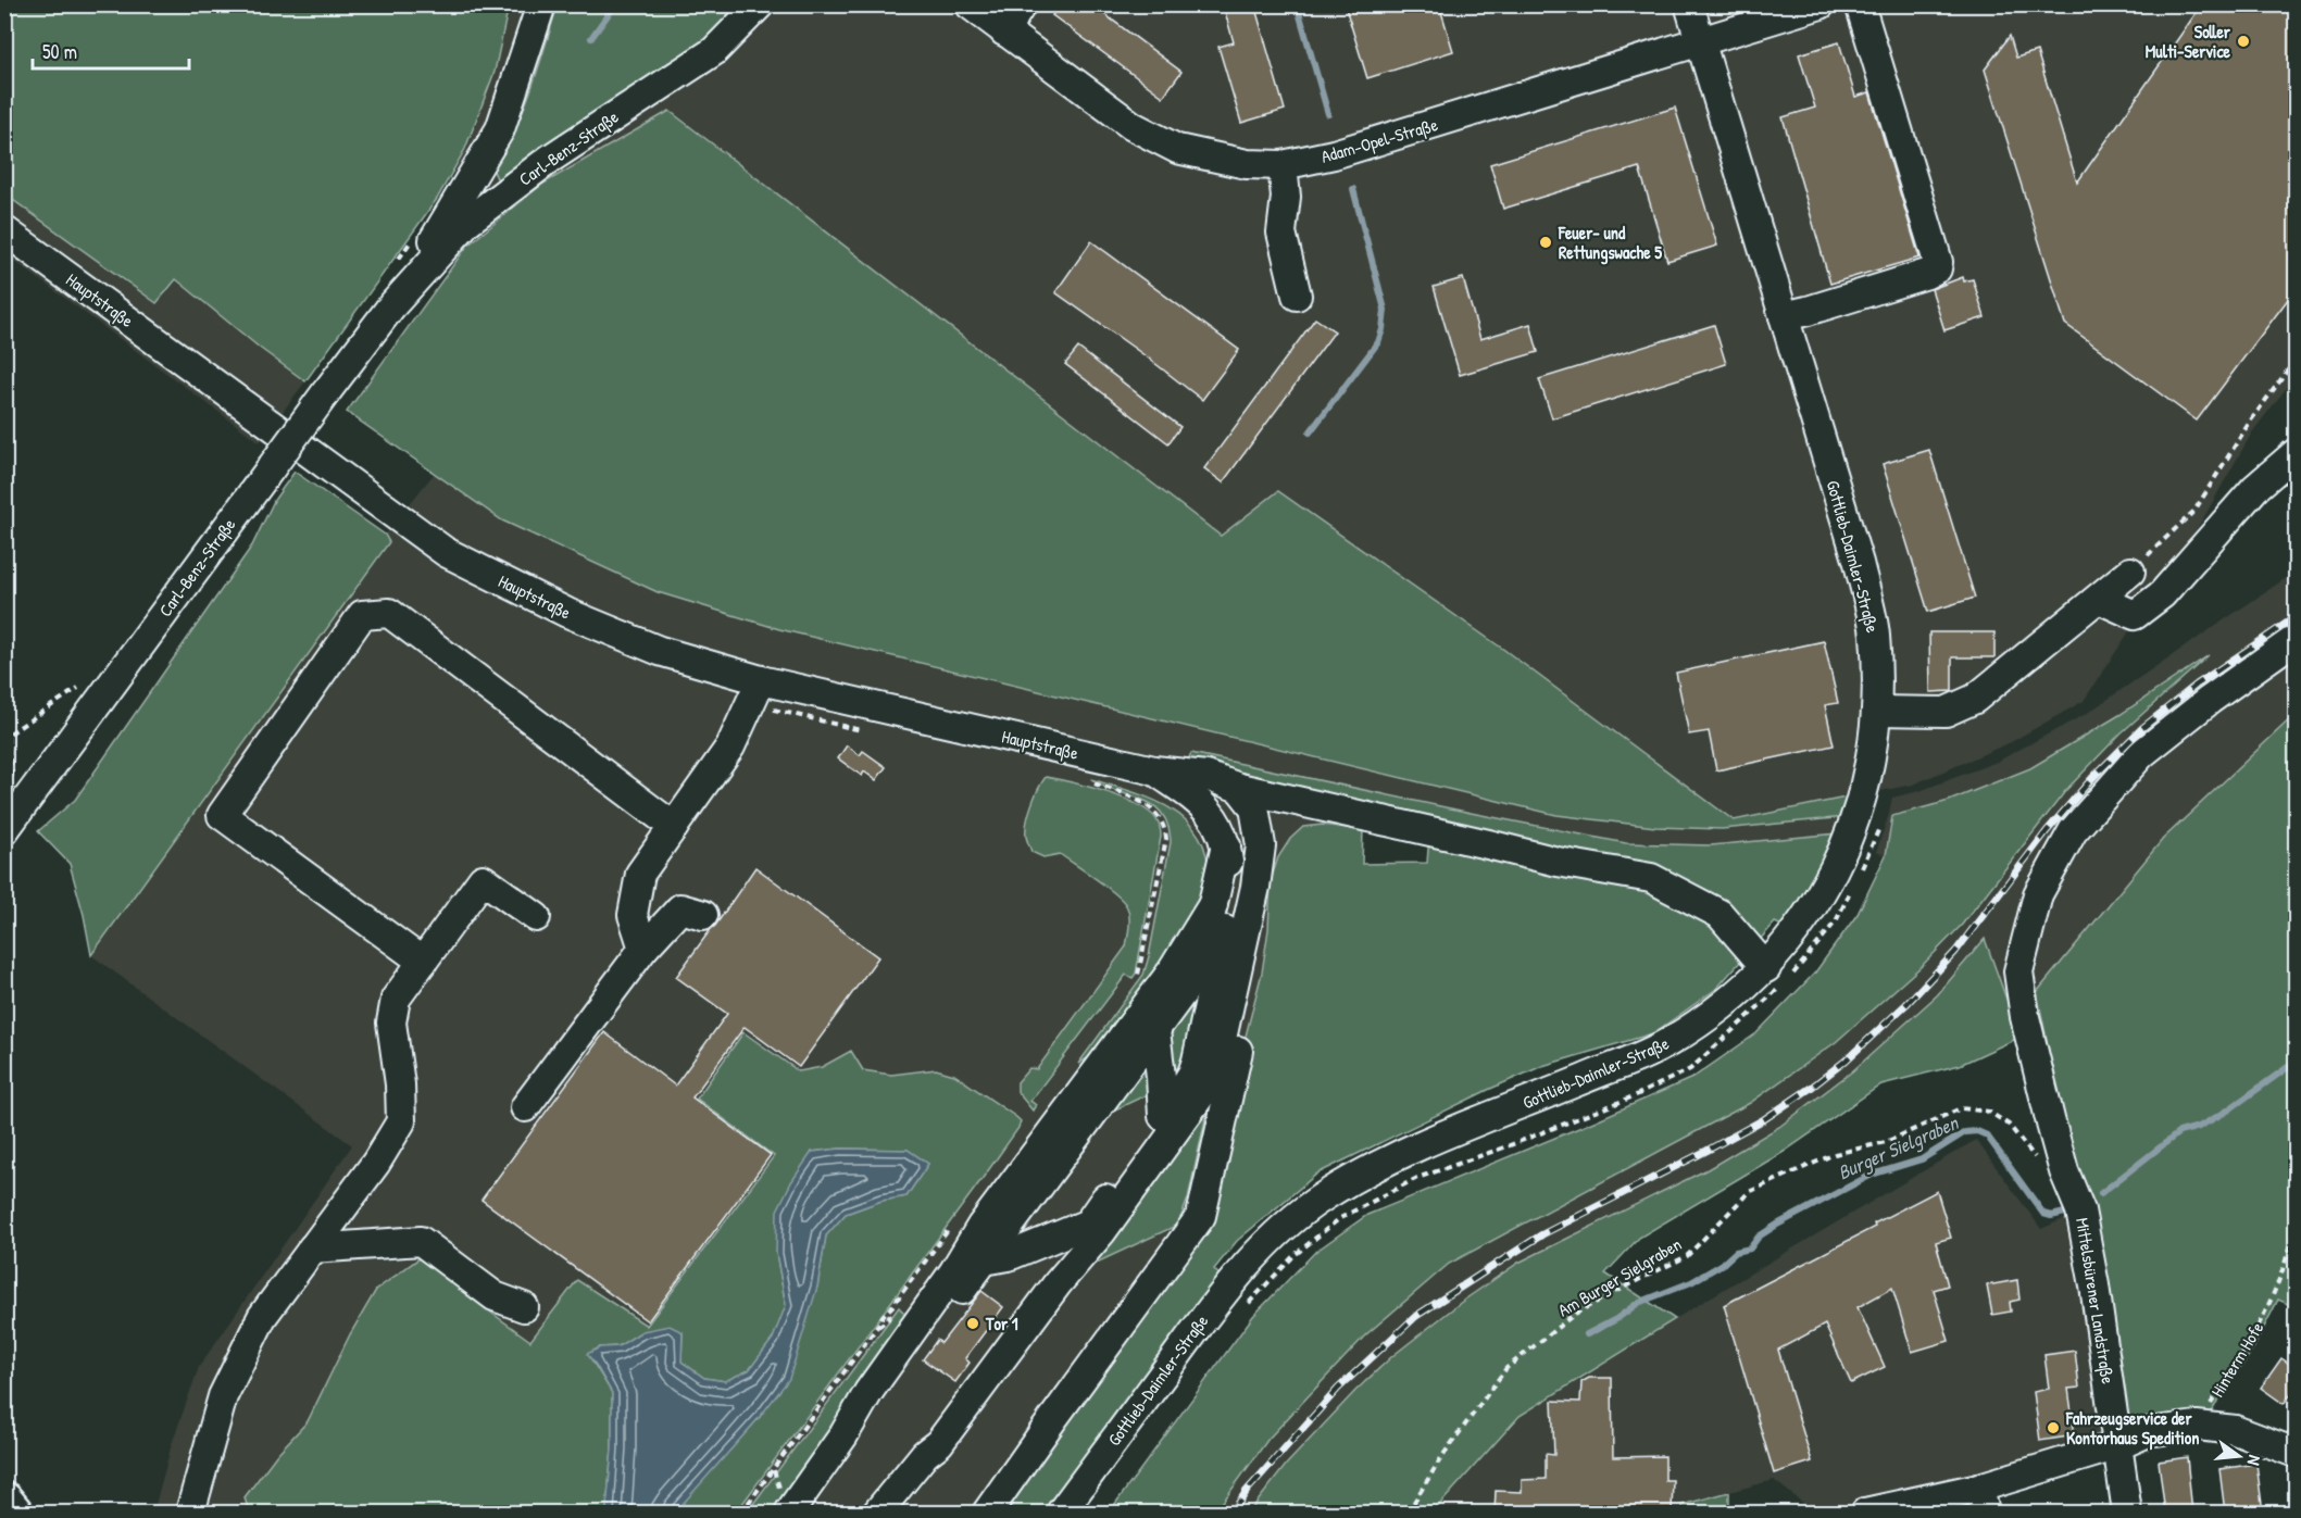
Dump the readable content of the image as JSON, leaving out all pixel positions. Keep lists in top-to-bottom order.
{
  "streets": {
    "street": [
      "Adam-Opel-Straße",
      "Carl-Benz-Straße",
      "Hauptstraße",
      "Gottlieb-Daimler-Straße",
      "Mittelsbürener Landstraße"
    ],
    "path": ["Am Burger Sielgraben", "Hinterm Hofe"]
  },
  "crossings": [
    ["Adam-Opel-Straße", "Gottlieb-Daimler-Straße"],
    ["Am Burger Sielgraben", "Mittelsbürener Landstraße"]
  ],
  "water": ["Burger Sielgraben"],
  "places": [
    "Soller Multi-Service",
    "Feuer- und Rettungswache 5",
    "Tor 1",
    "Fahrzeugservice der Kontorhaus Spedition"
  ],
  "scale_bar": "50 m",
  "north": "right"
}
